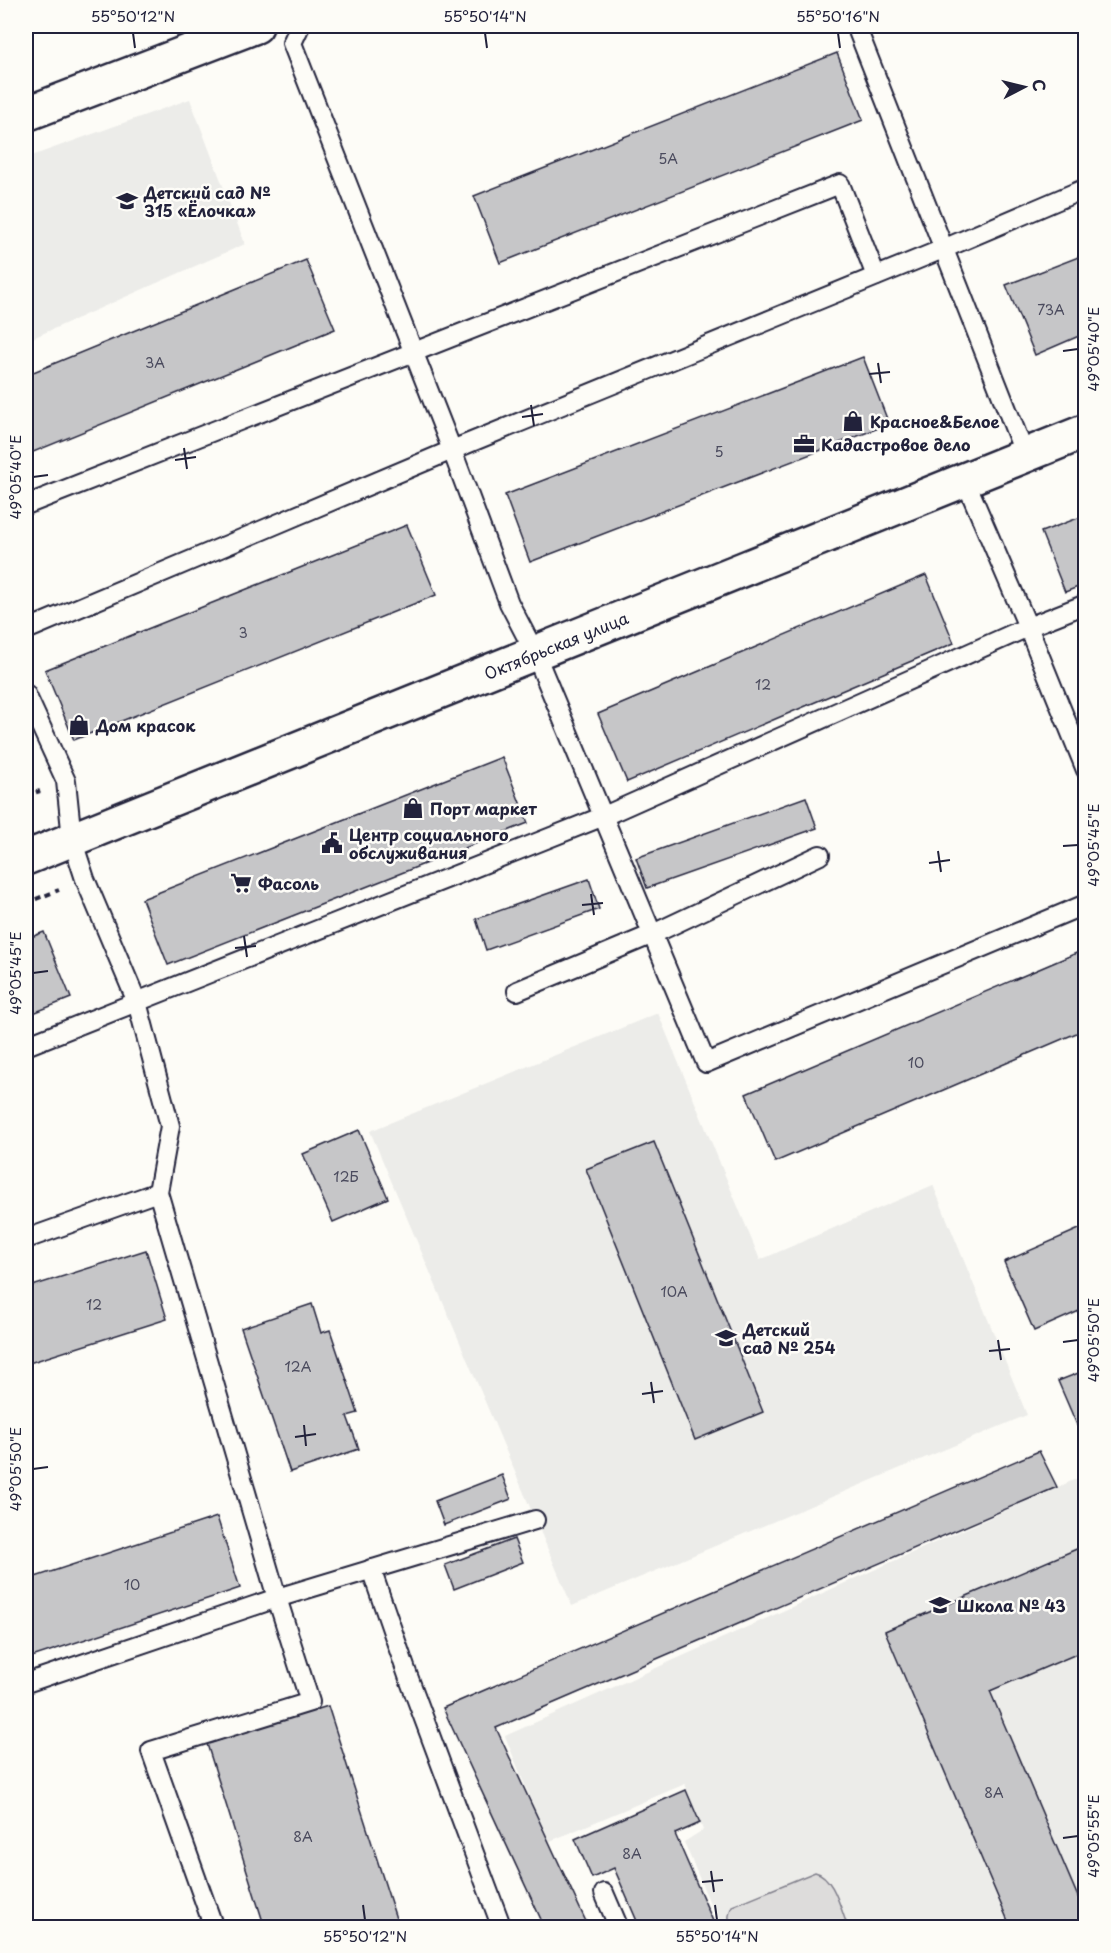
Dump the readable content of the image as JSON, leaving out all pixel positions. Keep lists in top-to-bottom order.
{
  "streets": {
    "street": ["Октябрьская улица"]
  },
  "places": {
    "school or university": ["Детский сад № 315 «Ёлочка»", "Детский сад № 254", "Школа № 43"],
    "shop": ["Красное&Белое", "Дом красок", "Порт маркет"],
    "office": ["Кадастровое дело"],
    "public building": ["Центр социального обслуживания"],
    "supermarket": ["Фасоль"]
  },
  "house_numbers": [
    "5А",
    "73А",
    "3А",
    "5",
    "3",
    "12",
    "10",
    "12Б",
    "10А",
    "12",
    "12А",
    "10",
    "8А",
    "8А",
    "8А"
  ],
  "north": "right",
  "coordinates": [
    "55°50'12\"N",
    "55°50'14\"N",
    "55°50'16\"N",
    "49°05'40\"E",
    "49°05'45\"E",
    "49°05'50\"E",
    "49°05'55\"E"
  ]
}
